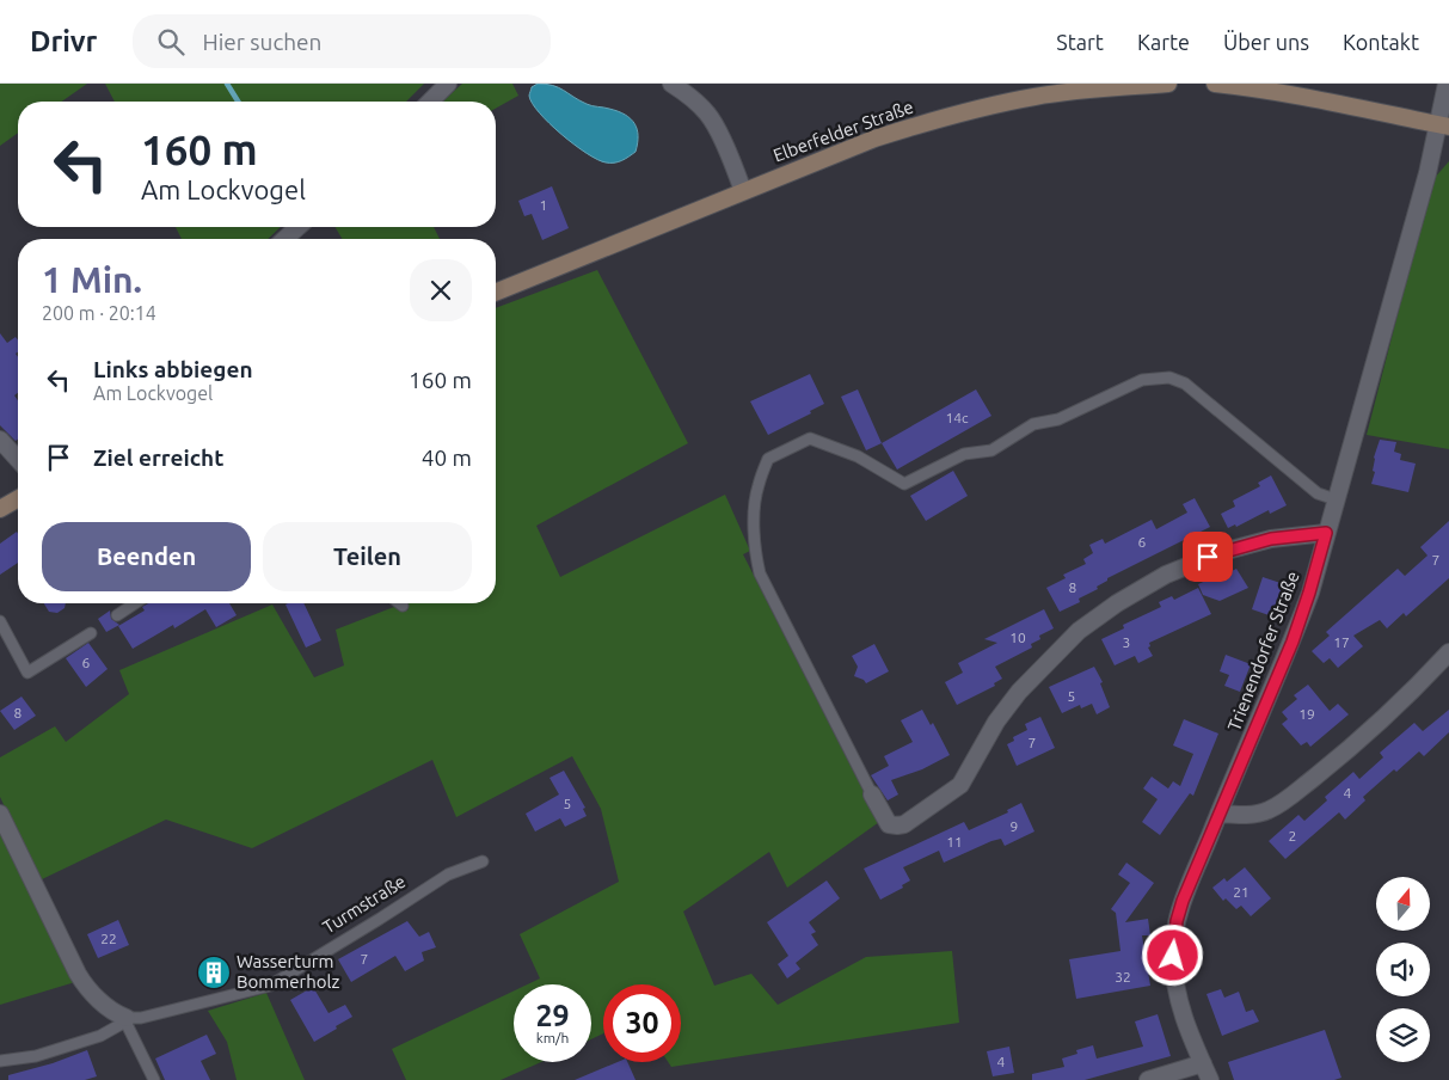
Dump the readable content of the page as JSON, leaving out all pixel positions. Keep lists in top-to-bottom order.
{
  "streets": {
    "main road": ["Elberfelder Straße"],
    "street": ["Trienendorfer Straße"],
    "lane": ["Turmstraße"]
  },
  "places": {
    "building": ["Wasserturm Bommerholz"]
  },
  "house_numbers": [
    "1",
    "14c",
    "6",
    "7",
    "8",
    "10",
    "3",
    "17",
    "6",
    "5",
    "8",
    "19",
    "7",
    "4",
    "5",
    "9",
    "2",
    "11",
    "21",
    "22",
    "7",
    "32",
    "4"
  ],
  "north": "top",
  "page": {
    "header": "Drivr",
    "search": "Hier suchen",
    "nav": [
      "Start",
      "Karte",
      "Über uns",
      "Kontakt"
    ],
    "turn": ["160 m", "Am Lockvogel"],
    "heading": ["1 Min.", "200 m · 20:14"],
    "list": [
      {
        "name": "Links abbiegen",
        "note": "Am Lockvogel",
        "value": "160 m"
      },
      {
        "name": "Ziel erreicht",
        "value": "40 m"
      }
    ],
    "buttons": ["Beenden", "Teilen"],
    "speed": "29 km/h",
    "limit": "30"
  }
}
